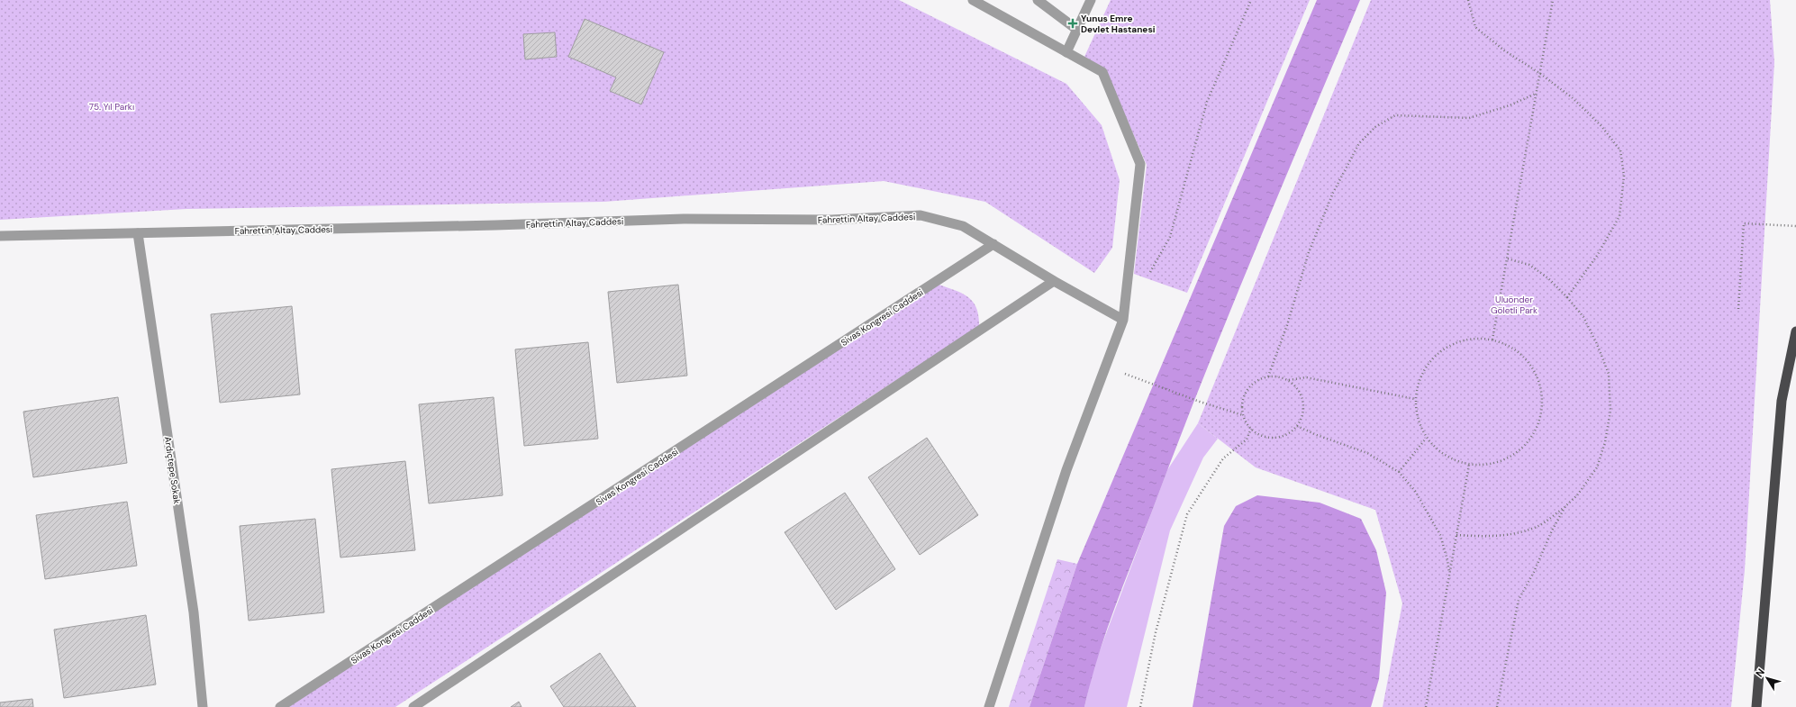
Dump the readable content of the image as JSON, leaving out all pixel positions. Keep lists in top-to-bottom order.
{
  "streets": {
    "street": ["Fahrettin Altay Caddesi", "Sivas Kongresi Caddesi", "Ardıçtepe Sokak"]
  },
  "crossings": [
    ["Fahrettin Altay Caddesi", "Sivas Kongresi Caddesi"],
    ["Fahrettin Altay Caddesi", "Ardıçtepe Sokak"]
  ],
  "parks": ["75. Yıl Parkı", "Uluönder Göletli Park"],
  "places": {
    "health": ["Yunus Emre Devlet Hastanesi"]
  },
  "north": "top left"
}
